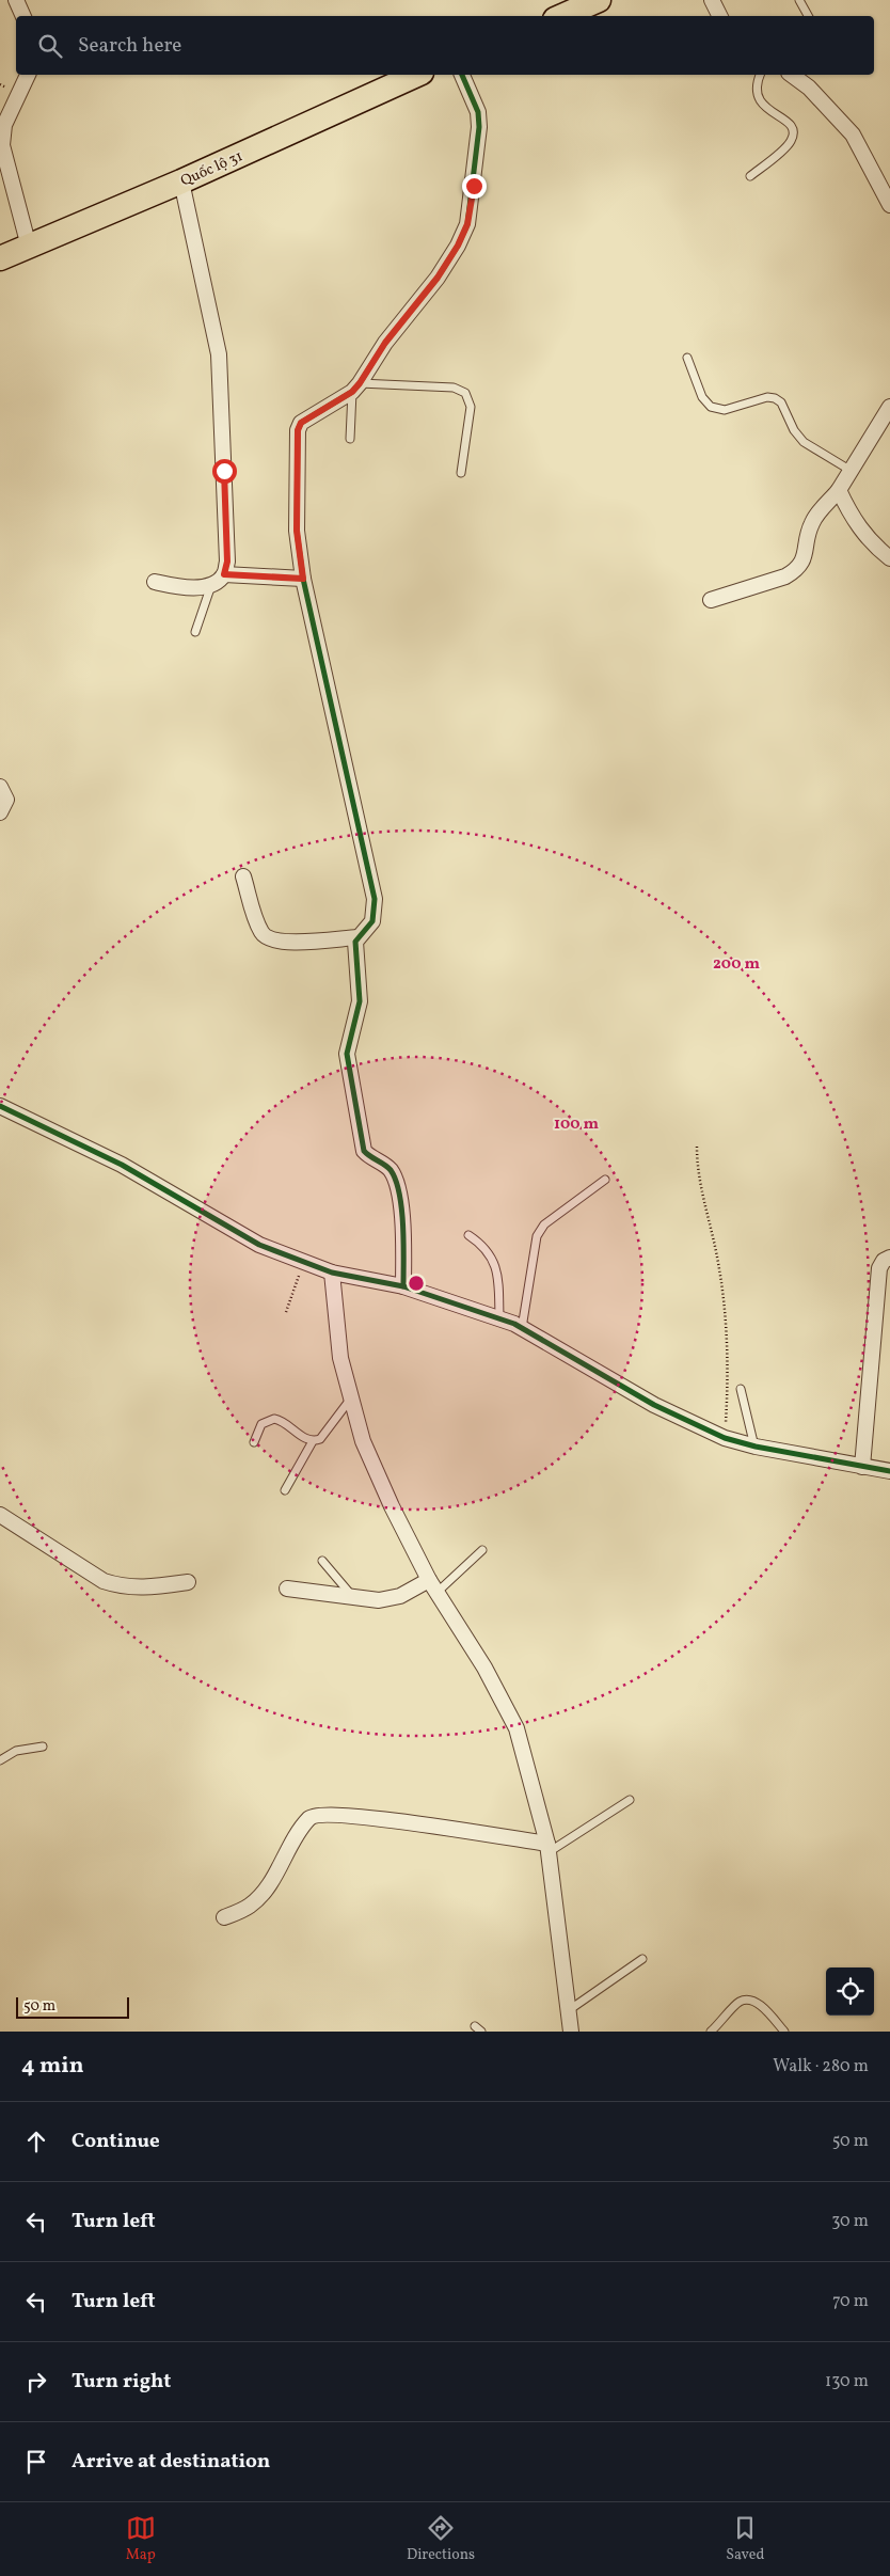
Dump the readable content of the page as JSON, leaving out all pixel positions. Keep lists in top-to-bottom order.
{
  "streets": {
    "highway": ["Quốc lộ 31"]
  },
  "scale_bar": "50 m",
  "page": {
    "search": "Search here",
    "scale": "50 m",
    "heading": ["4 min", "Walk · 280 m"],
    "list": [
      ["Continue", "50 m"],
      ["Turn left", "30 m"],
      ["Turn left", "70 m"],
      ["Turn right", "130 m"],
      "Arrive at destination"
    ],
    "nav": ["Map", "Directions", "Saved"]
  },
  "rings": ["200 m", "100 m"]
}
